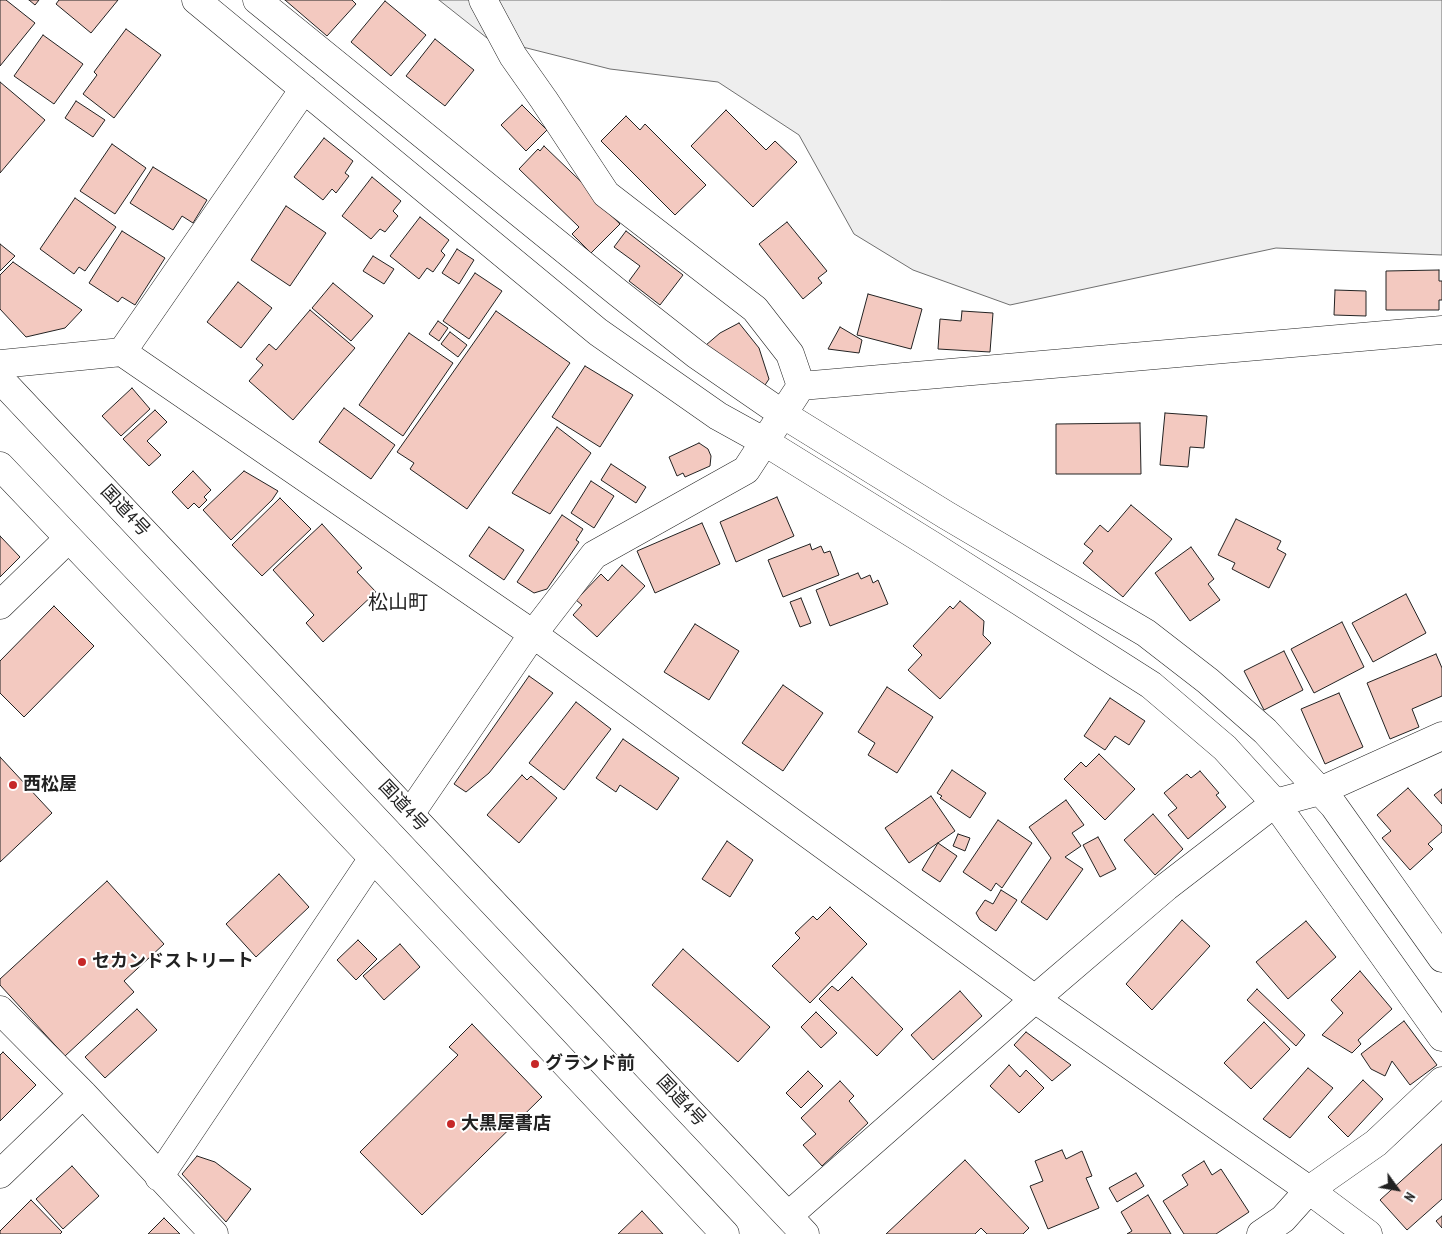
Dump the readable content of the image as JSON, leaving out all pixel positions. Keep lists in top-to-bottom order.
{
  "streets": {
    "main road": ["国道4号"]
  },
  "districts": ["松山町"],
  "places": [
    "西松屋",
    "セカンドストリート",
    "グランド前",
    "大黒屋書店"
  ],
  "north": "bottom right"
}
